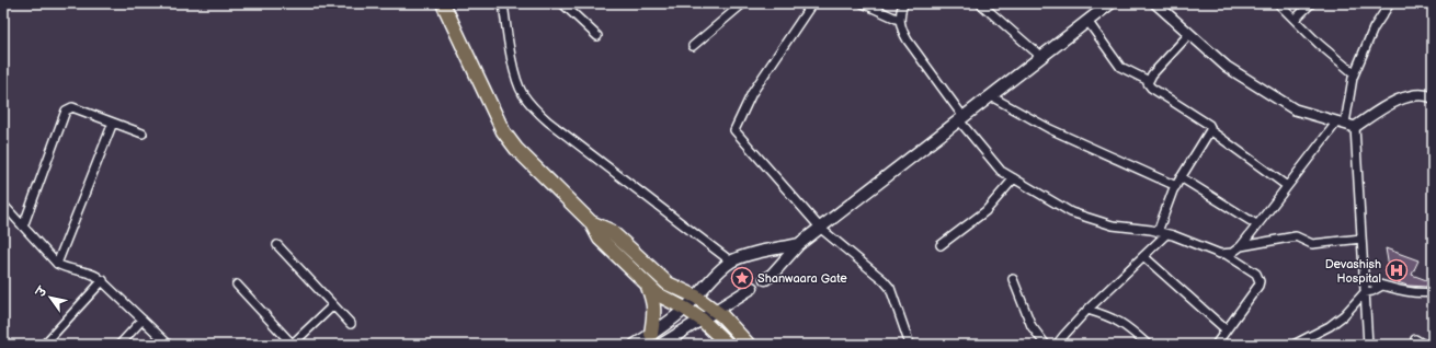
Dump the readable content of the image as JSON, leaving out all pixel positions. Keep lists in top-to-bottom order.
{
  "places": {
    "hospital": ["Devashish Hospital"],
    "place": ["Shanwaara Gate"]
  },
  "north": "top left"
}
